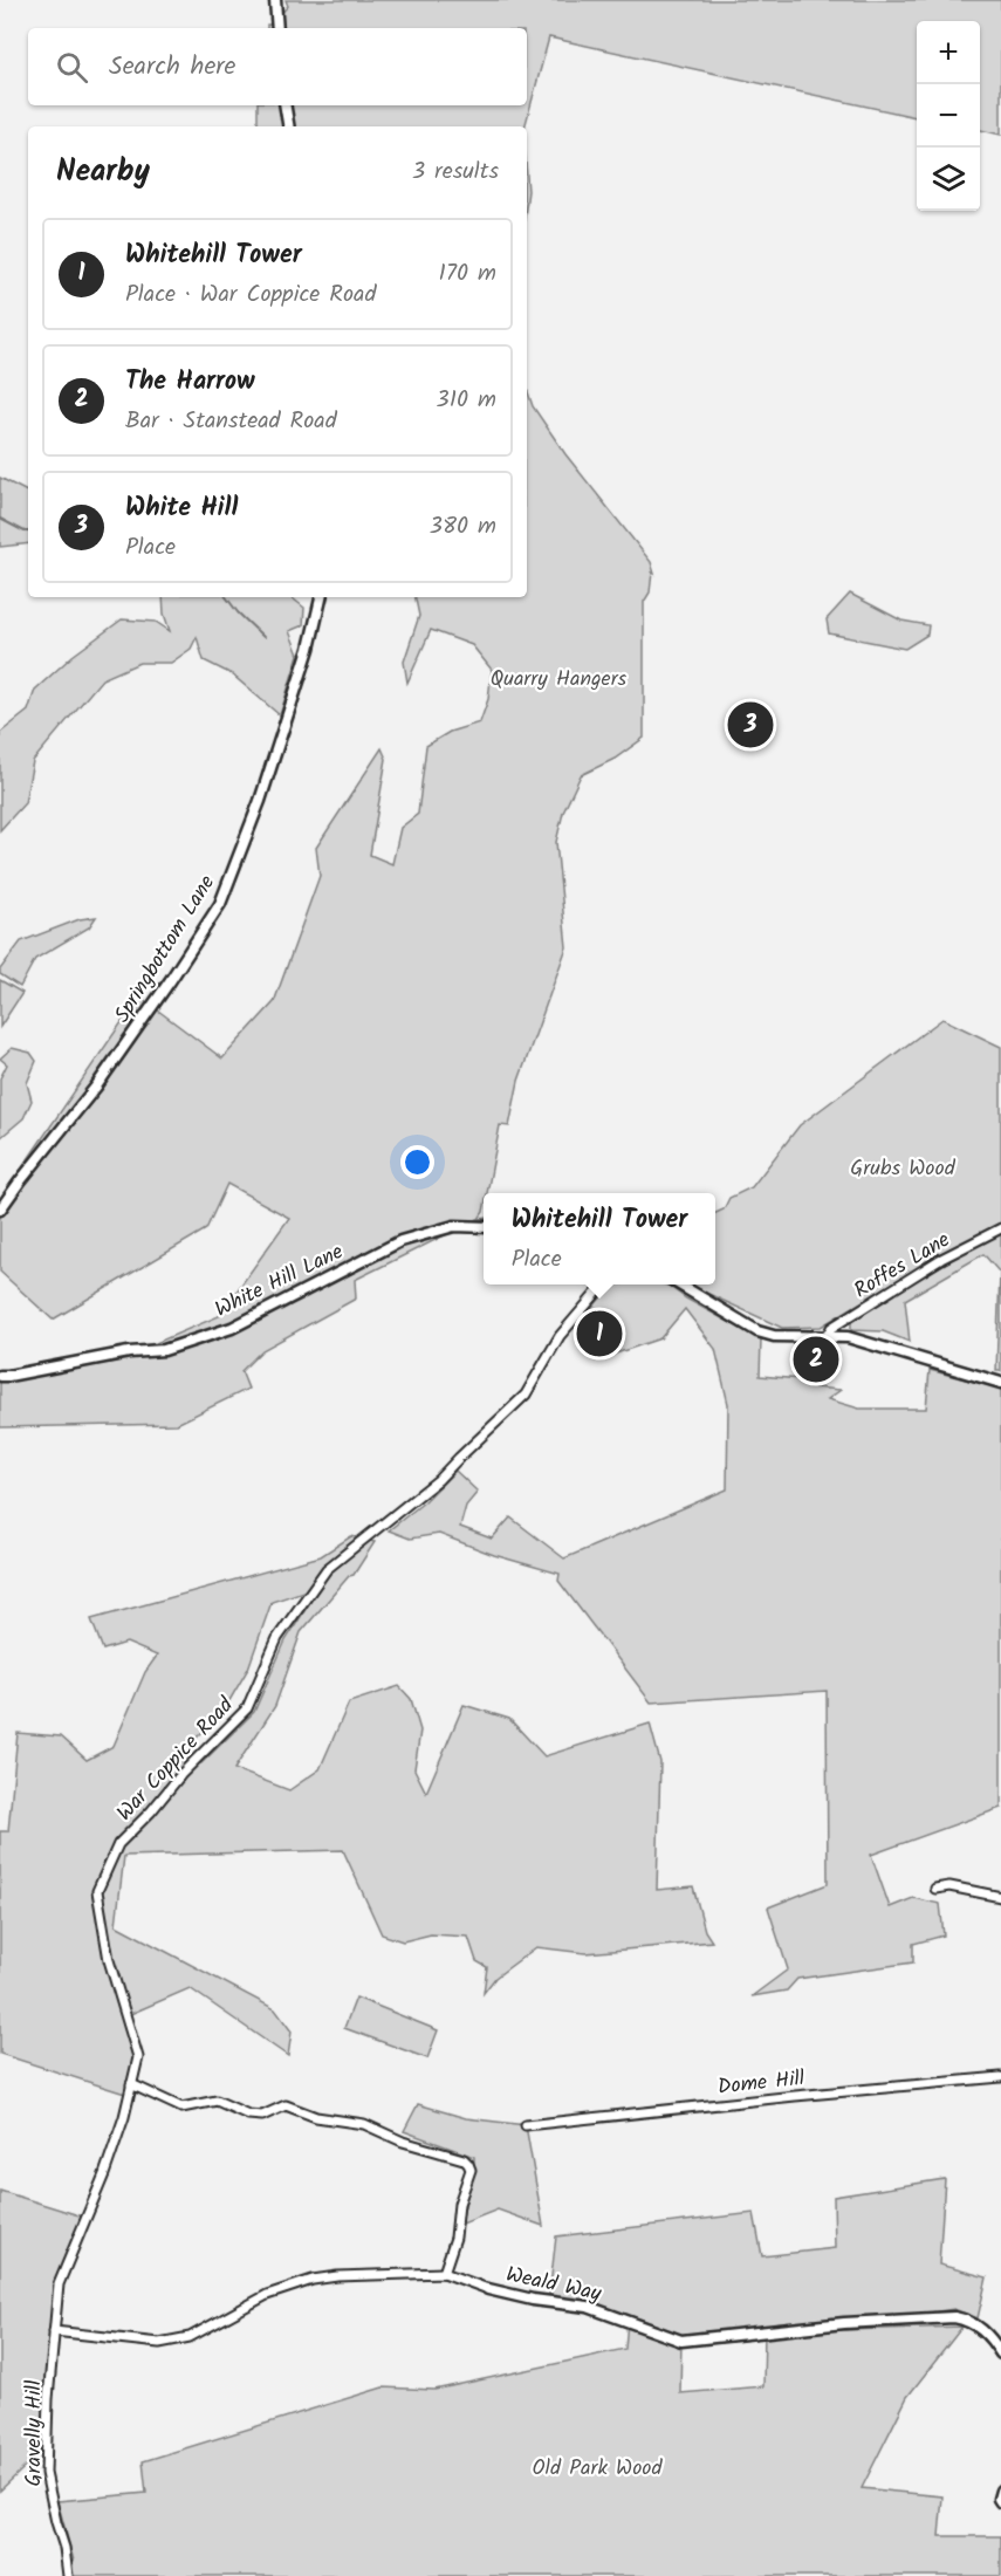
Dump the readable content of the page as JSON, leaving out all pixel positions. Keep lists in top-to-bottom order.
{
  "streets": {
    "street": [
      "Springbottom Lane",
      "Roffes Lane",
      "White Hill Lane",
      "War Coppice Road",
      "Dome Hill",
      "Weald Way",
      "Gravelly Hill"
    ]
  },
  "crossings": [
    ["War Coppice Road", "Weald Way"],
    ["War Coppice Road", "Gravelly Hill"],
    ["Weald Way", "Gravelly Hill"]
  ],
  "parks": ["Quarry Hangers", "Grubs Wood", "Old Park Wood"],
  "page": {
    "map_buttons": ["+", "−"],
    "search": "Search here",
    "heading": ["Nearby", "3 results"],
    "list": [
      {
        "mark": "1",
        "name": "Whitehill Tower",
        "note": "Place · War Coppice Road",
        "value": "170 m"
      },
      {
        "mark": "2",
        "name": "The Harrow",
        "note": "Bar · Stanstead Road",
        "value": "310 m"
      },
      {
        "mark": "3",
        "name": "White Hill",
        "note": "Place",
        "value": "380 m"
      }
    ],
    "pins": ["3", "1", "2"],
    "popup": ["Whitehill Tower", "Place"]
  }
}
